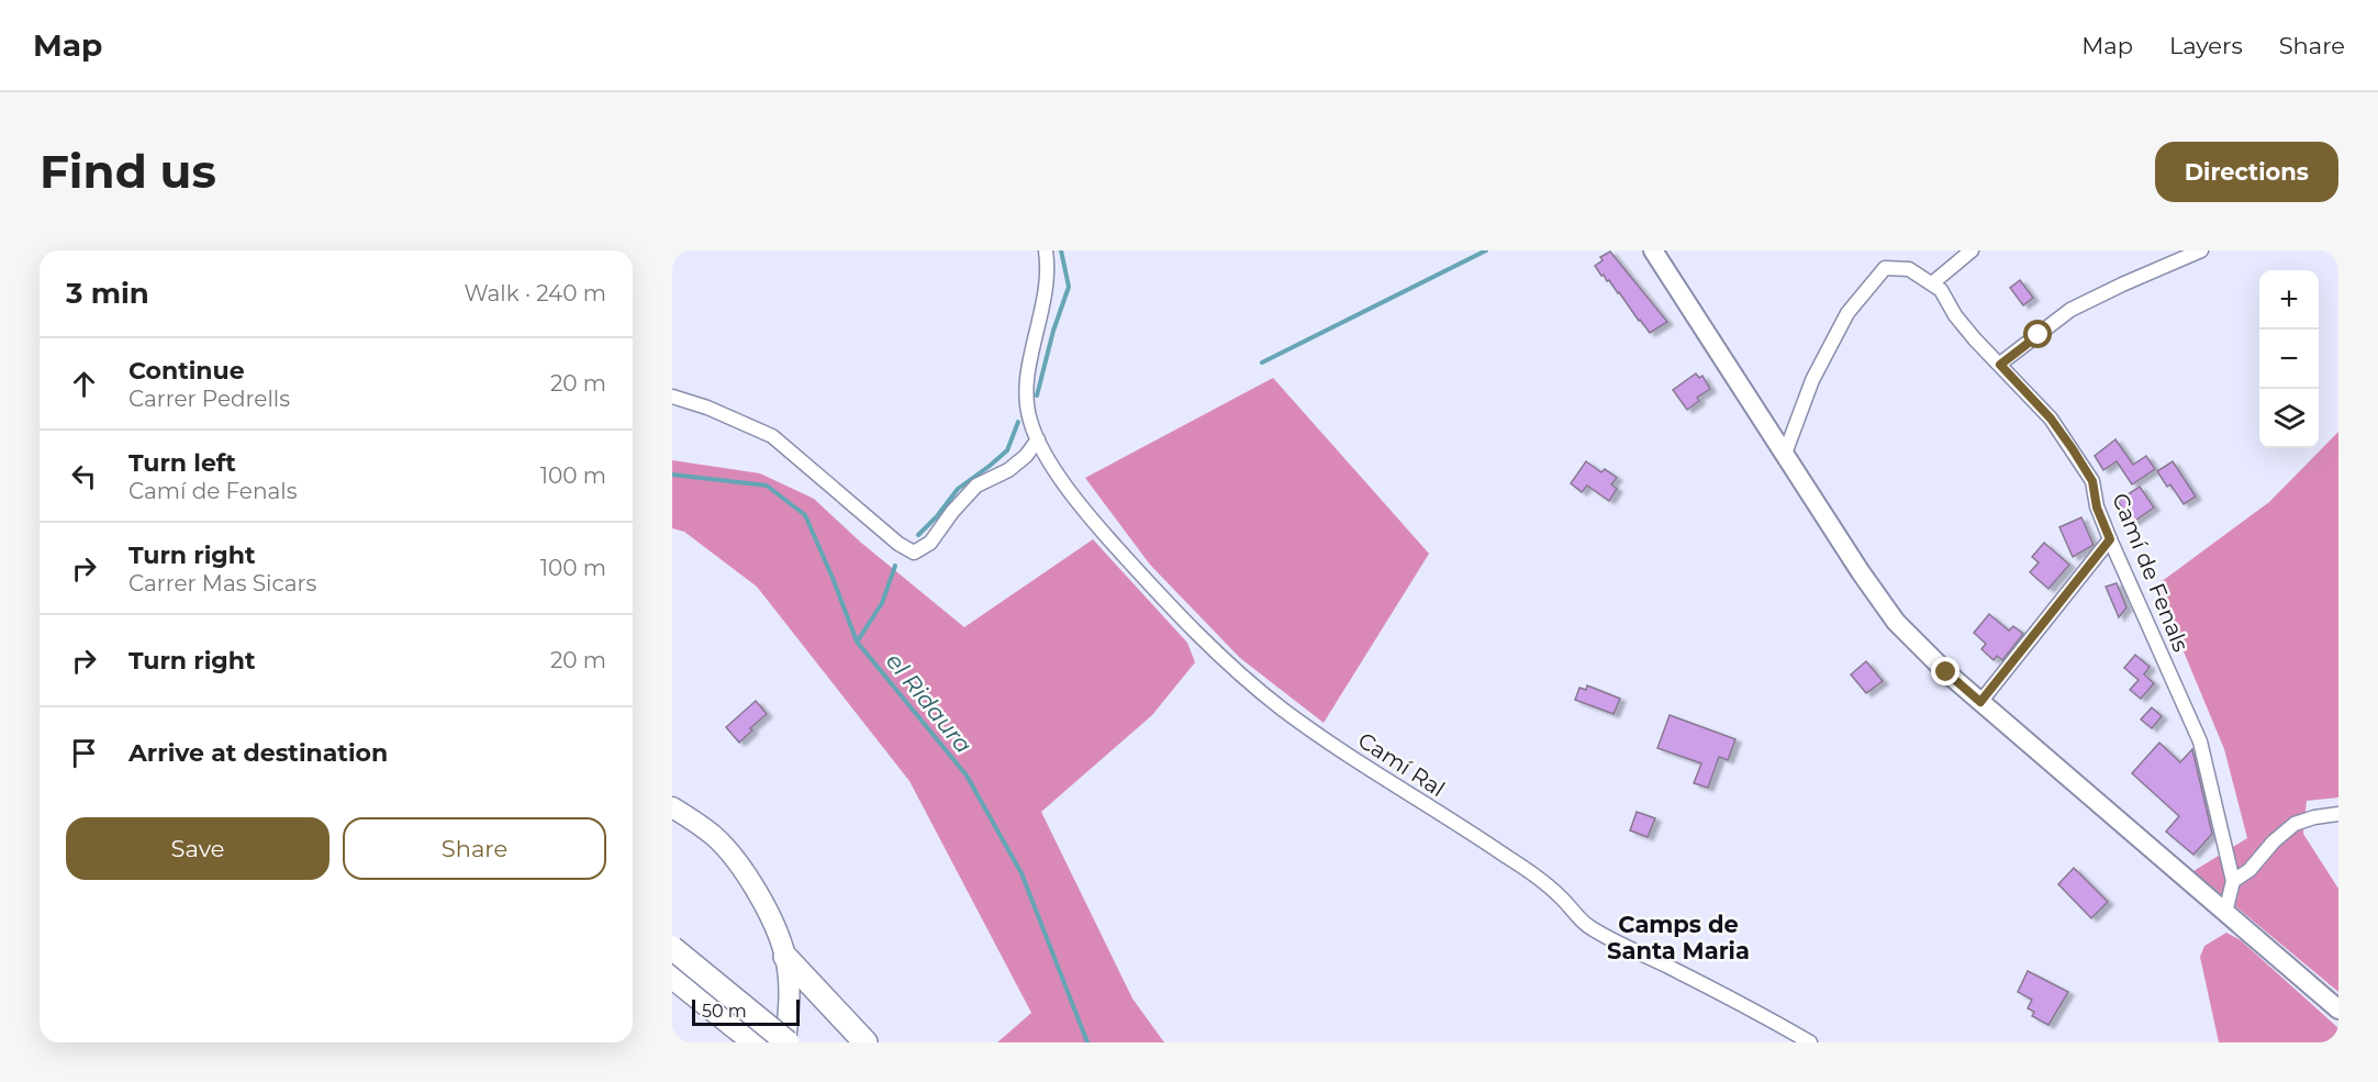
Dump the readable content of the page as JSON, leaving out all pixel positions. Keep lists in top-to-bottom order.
{
  "streets": {
    "street": ["Camí de Fenals", "Camí Ral"]
  },
  "districts": ["Camps de Santa Maria"],
  "water": ["el Ridaura"],
  "scale_bar": "50 m",
  "page": {
    "header": "Map",
    "nav": ["Map", "Layers", "Share"],
    "buttons": [
      "Directions",
      ["Save", "Share"]
    ],
    "title": "Find us",
    "heading": ["3 min", "Walk · 240 m"],
    "map_buttons": ["+", "−"],
    "list": [
      ["Continue", "Carrer Pedrells", "20 m"],
      ["Turn left", "Camí de Fenals", "100 m"],
      ["Turn right", "Carrer Mas Sicars", "100 m"],
      ["Turn right", "20 m"],
      "Arrive at destination"
    ],
    "scale": "50 m"
  }
}
